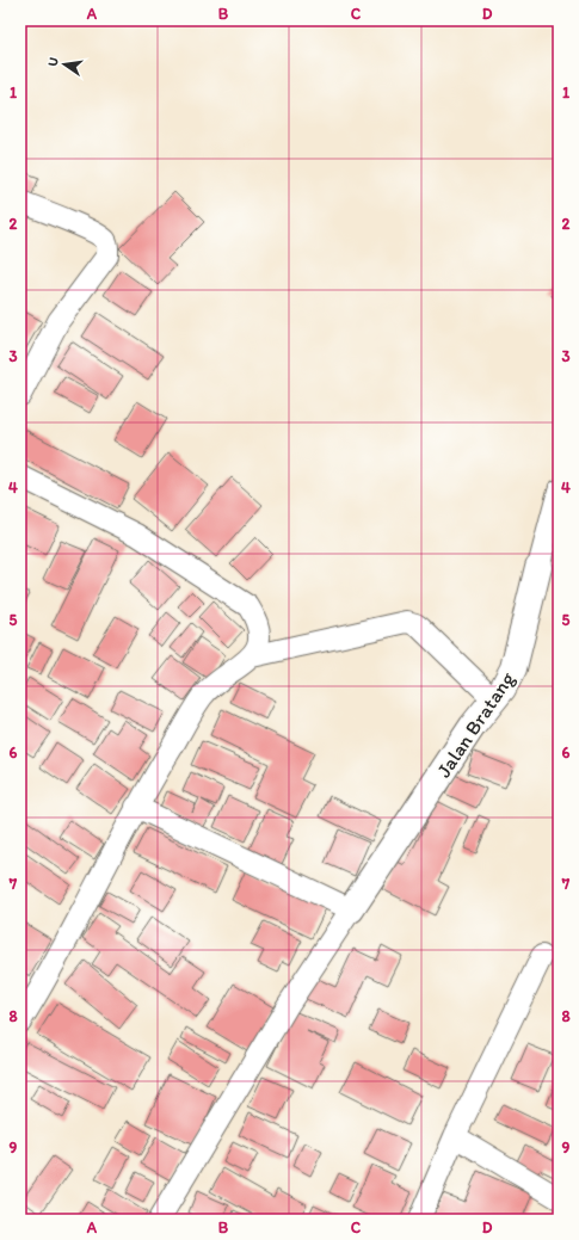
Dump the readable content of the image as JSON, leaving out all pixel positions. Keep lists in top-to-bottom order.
{
  "streets": {
    "street": ["Jalan Bratang"]
  },
  "north": "left",
  "grid": {
    "columns": [
      "A",
      "B",
      "C",
      "D"
    ],
    "rows": [
      "1",
      "2",
      "3",
      "4",
      "5",
      "6",
      "7",
      "8",
      "9"
    ]
  }
}
